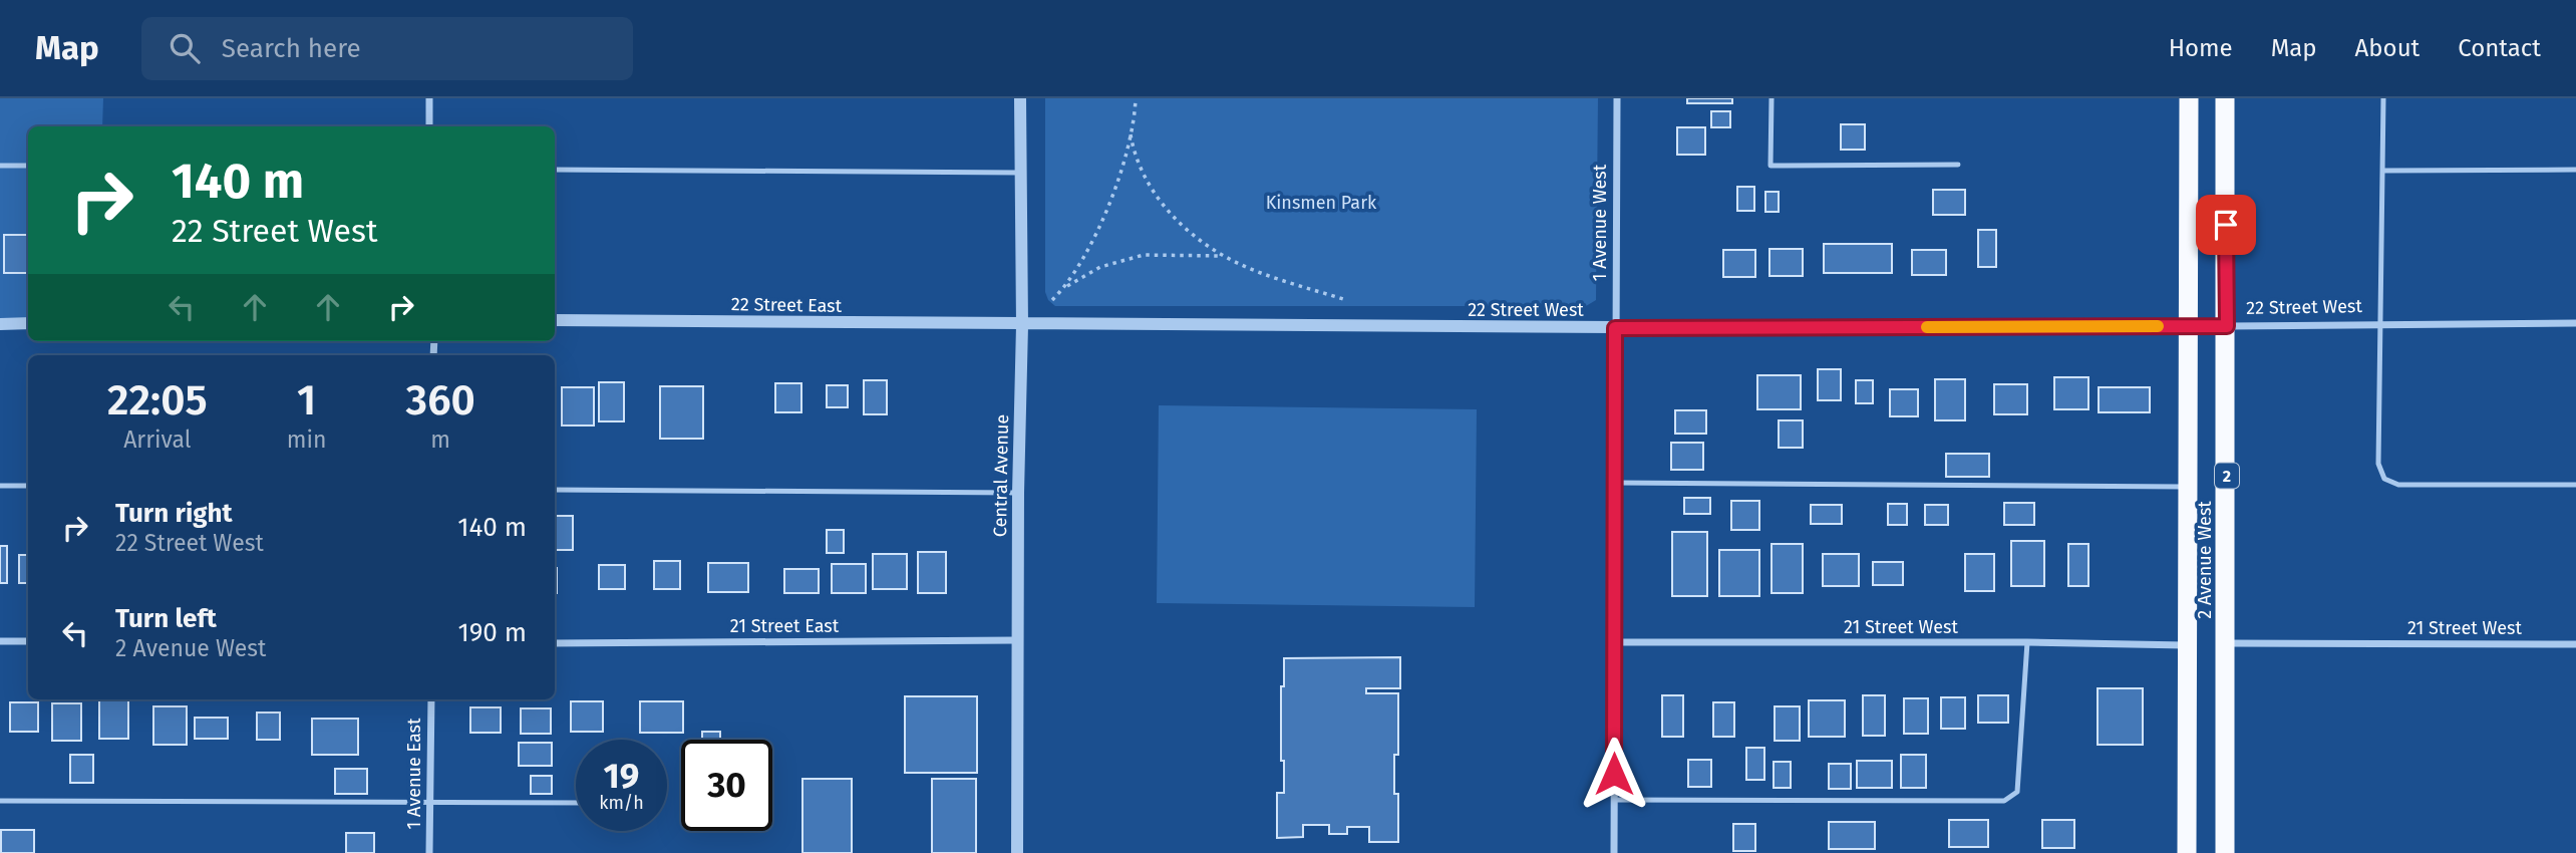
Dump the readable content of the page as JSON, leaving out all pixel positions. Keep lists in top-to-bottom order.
{
  "streets": {
    "highway": ["2", "2 Avenue West"],
    "street": [
      "1 Avenue West",
      "22 Street East",
      "22 Street West",
      "Central Avenue",
      "21 Street East",
      "21 Street West",
      "1 Avenue East"
    ]
  },
  "crossings": [
    ["1 Avenue West", "22 Street West"],
    ["1 Avenue West", "21 Street West"],
    ["22 Street East", "22 Street West"],
    ["22 Street East", "Central Avenue"],
    ["22 Street West", "Central Avenue"],
    ["22 Street West", "2 Avenue West"],
    ["Central Avenue", "21 Street East"],
    ["2 Avenue West", "21 Street West"]
  ],
  "parks": ["Kinsmen Park"],
  "page": {
    "header": "Map",
    "search": "Search here",
    "nav": [
      "Home",
      "Map",
      "About",
      "Contact"
    ],
    "turn": ["140 m", "22 Street West"],
    "eta": [
      "22:05",
      "Arrival",
      "1",
      "min",
      "360",
      "m"
    ],
    "list": [
      {
        "name": "Turn right",
        "note": "22 Street West",
        "value": "140 m"
      },
      {
        "name": "Turn left",
        "note": "2 Avenue West",
        "value": "190 m"
      }
    ],
    "speed": "19 km/h",
    "limit": "30"
  }
}
